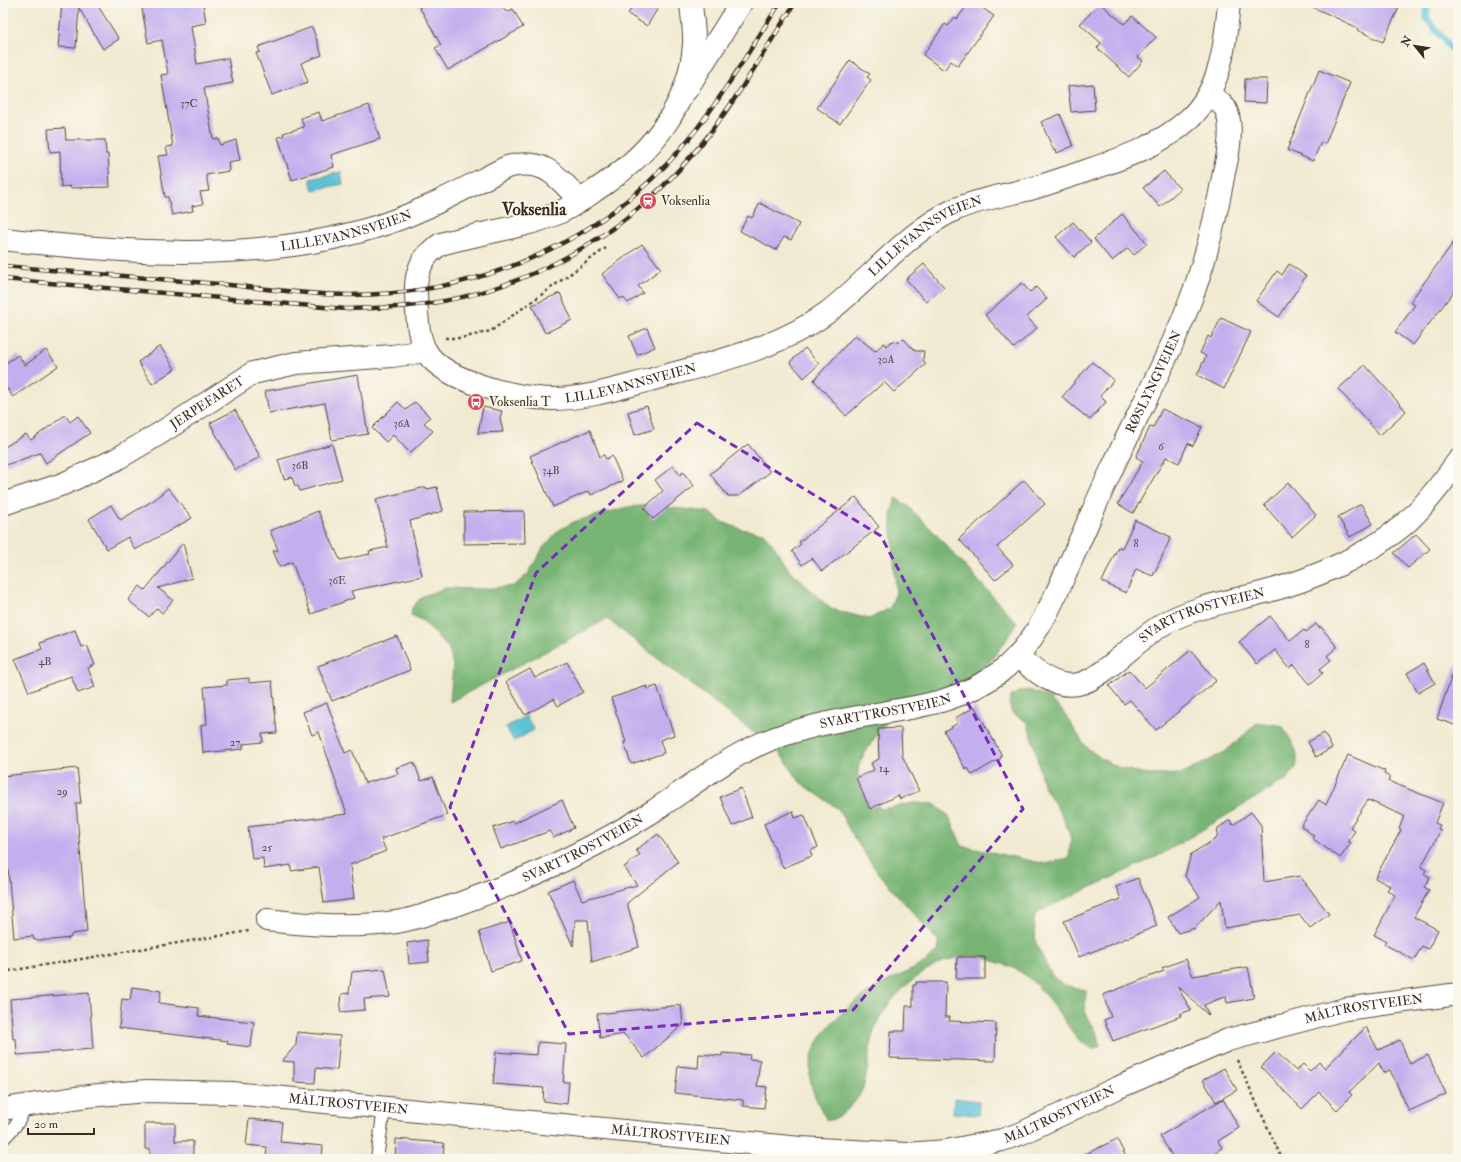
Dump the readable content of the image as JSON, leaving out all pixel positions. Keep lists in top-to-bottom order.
{
  "streets": {
    "street": [
      "LILLEVANNSVEIEN",
      "RØSLYNGVEIEN",
      "JERPEFARET",
      "SVARTTROSTVEIEN",
      "MÅLTROSTVEIEN"
    ]
  },
  "crossings": [
    ["LILLEVANNSVEIEN", "RØSLYNGVEIEN"],
    ["LILLEVANNSVEIEN", "JERPEFARET"],
    ["RØSLYNGVEIEN", "SVARTTROSTVEIEN"]
  ],
  "districts": ["Voksenlia"],
  "places": {
    "station": ["Voksenlia"],
    "bus stop": ["Voksenlia T"]
  },
  "house_numbers": [
    "37C",
    "30A",
    "36A",
    "6",
    "36B",
    "34B",
    "8",
    "36E",
    "8",
    "4B",
    "27",
    "14",
    "29",
    "25"
  ],
  "scale_bar": "20 m",
  "north": "top left"
}
